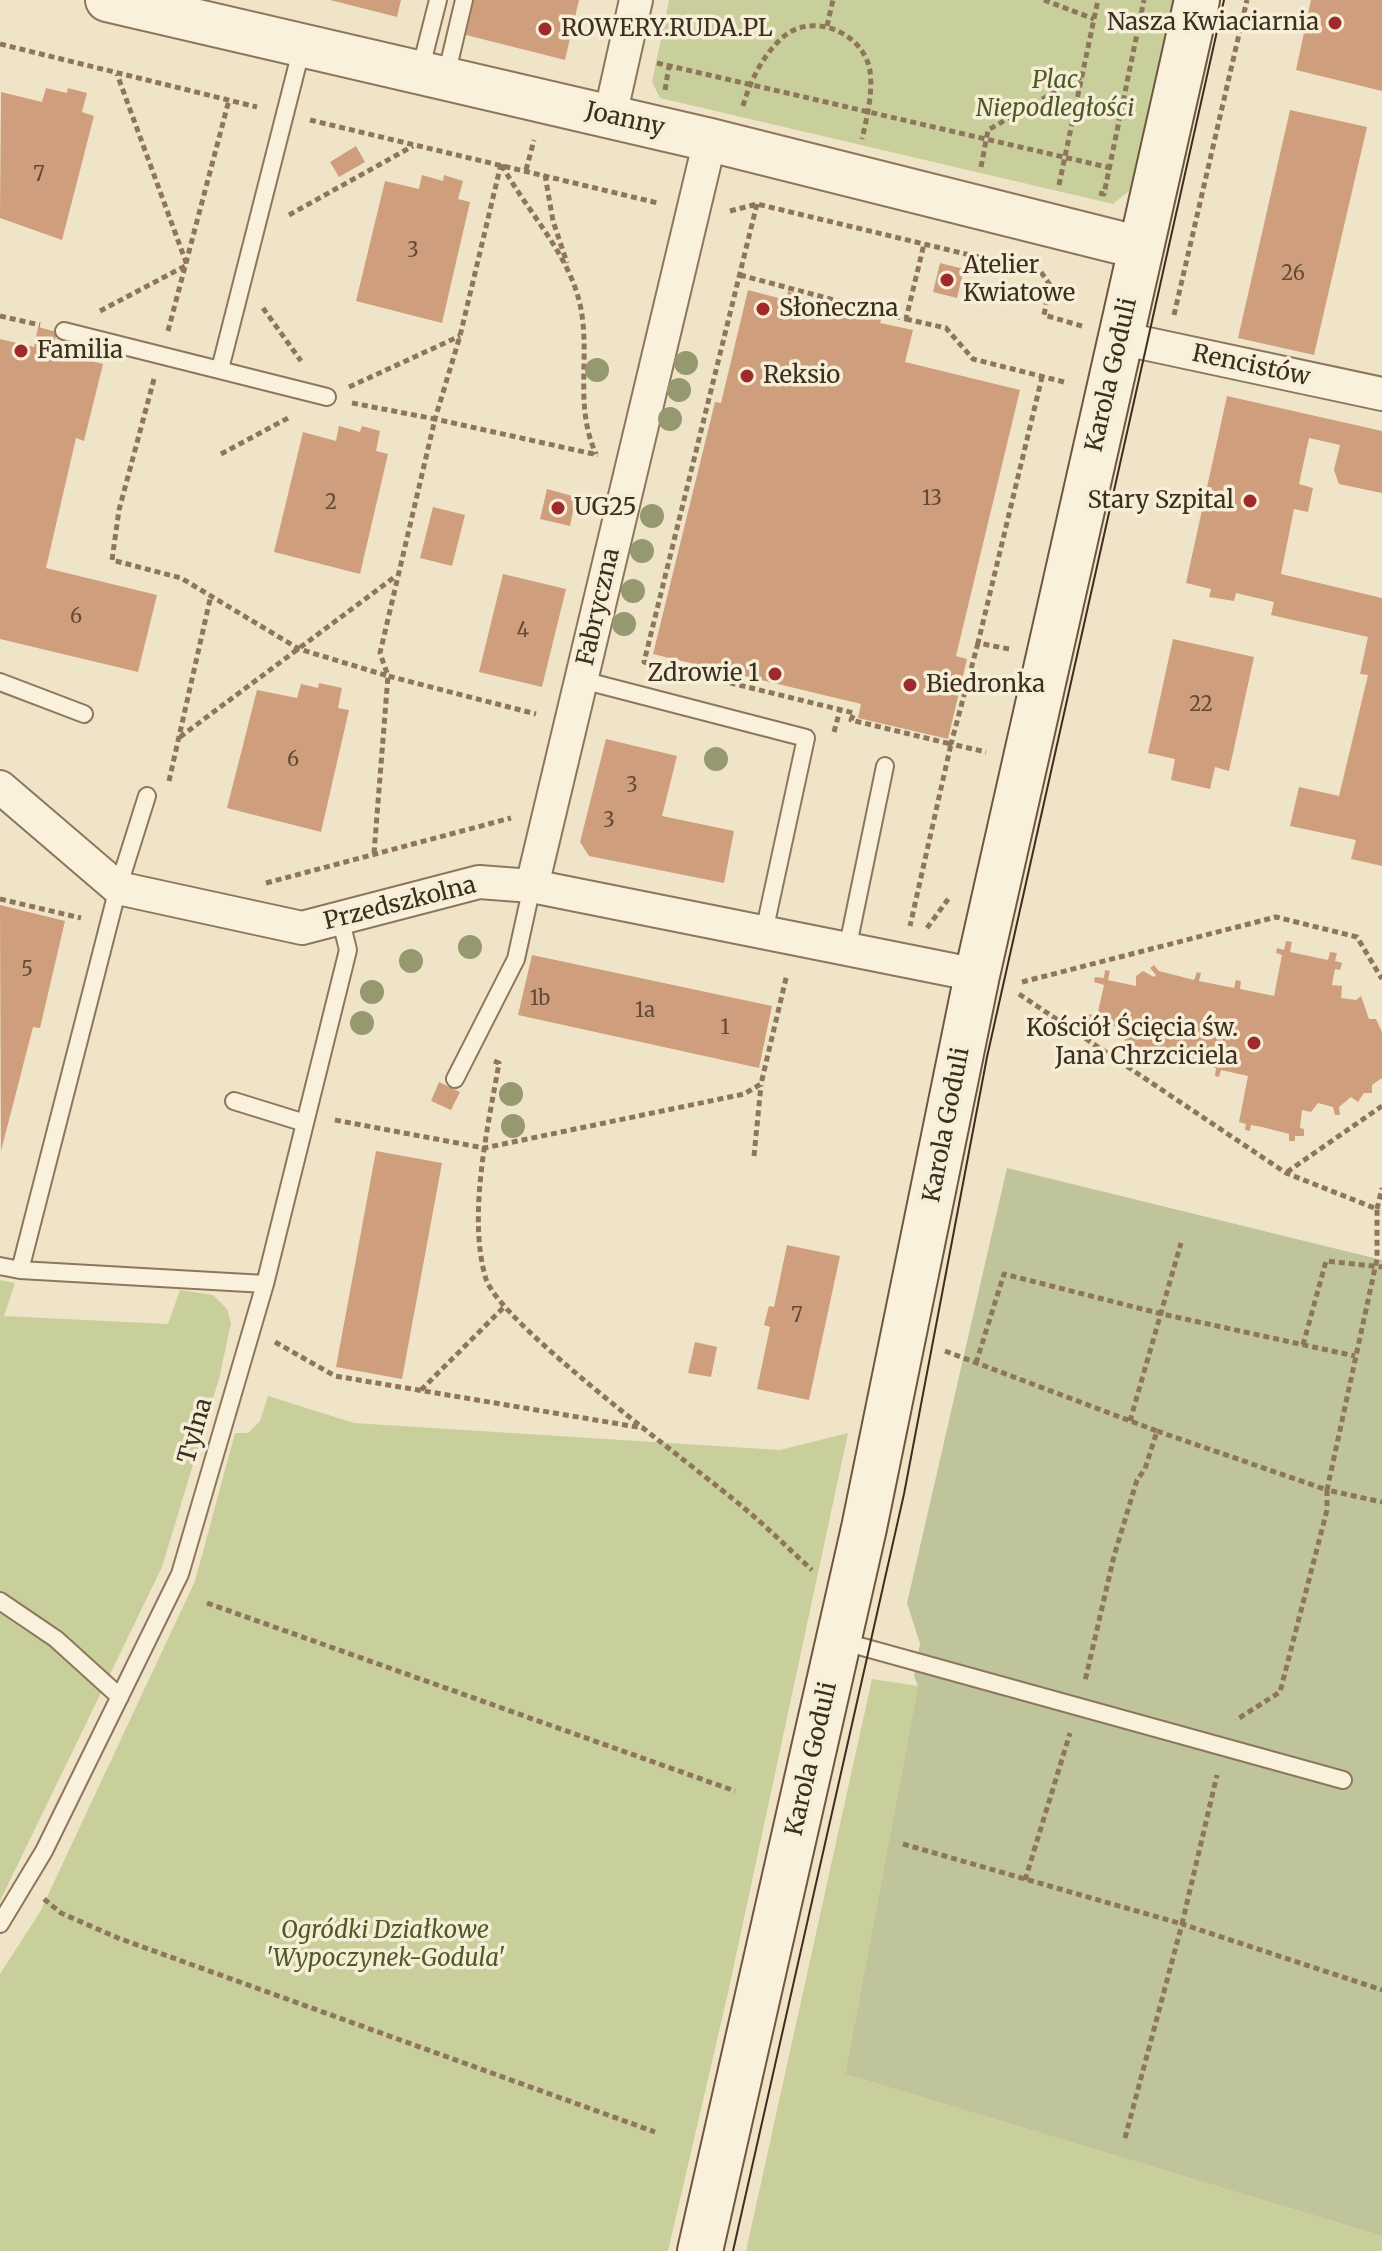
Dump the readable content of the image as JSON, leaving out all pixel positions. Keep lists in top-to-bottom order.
{
  "streets": {
    "main road": ["Karola Goduli"],
    "street": [
      "Joanny",
      "Rencistów",
      "Fabryczna",
      "Przedszkolna"
    ],
    "lane": ["Tylna"]
  },
  "crossings": [
    ["Joanny", "Karola Goduli"],
    ["Joanny", "Fabryczna"],
    ["Rencistów", "Karola Goduli"],
    ["Karola Goduli", "Przedszkolna"],
    ["Fabryczna", "Przedszkolna"],
    ["Przedszkolna", "Tylna"]
  ],
  "parks": ["Plac Niepodległości", "Ogródki Działkowe 'Wypoczynek-Godula'"],
  "places": [
    "Nasza Kwiaciarnia",
    "ROWERY.RUDA.PL",
    "Atelier Kwiatowe",
    "Słoneczna",
    "Familia",
    "Reksio",
    "Stary Szpital",
    "UG25",
    "Zdrowie 1",
    "Biedronka",
    "Kościół Ścięcia św. Jana Chrzciciela"
  ],
  "house_numbers": [
    "7",
    "3",
    "26",
    "13",
    "2",
    "6",
    "4",
    "22",
    "6",
    "3",
    "3",
    "5",
    "1b",
    "1a",
    "1",
    "7"
  ]
}
